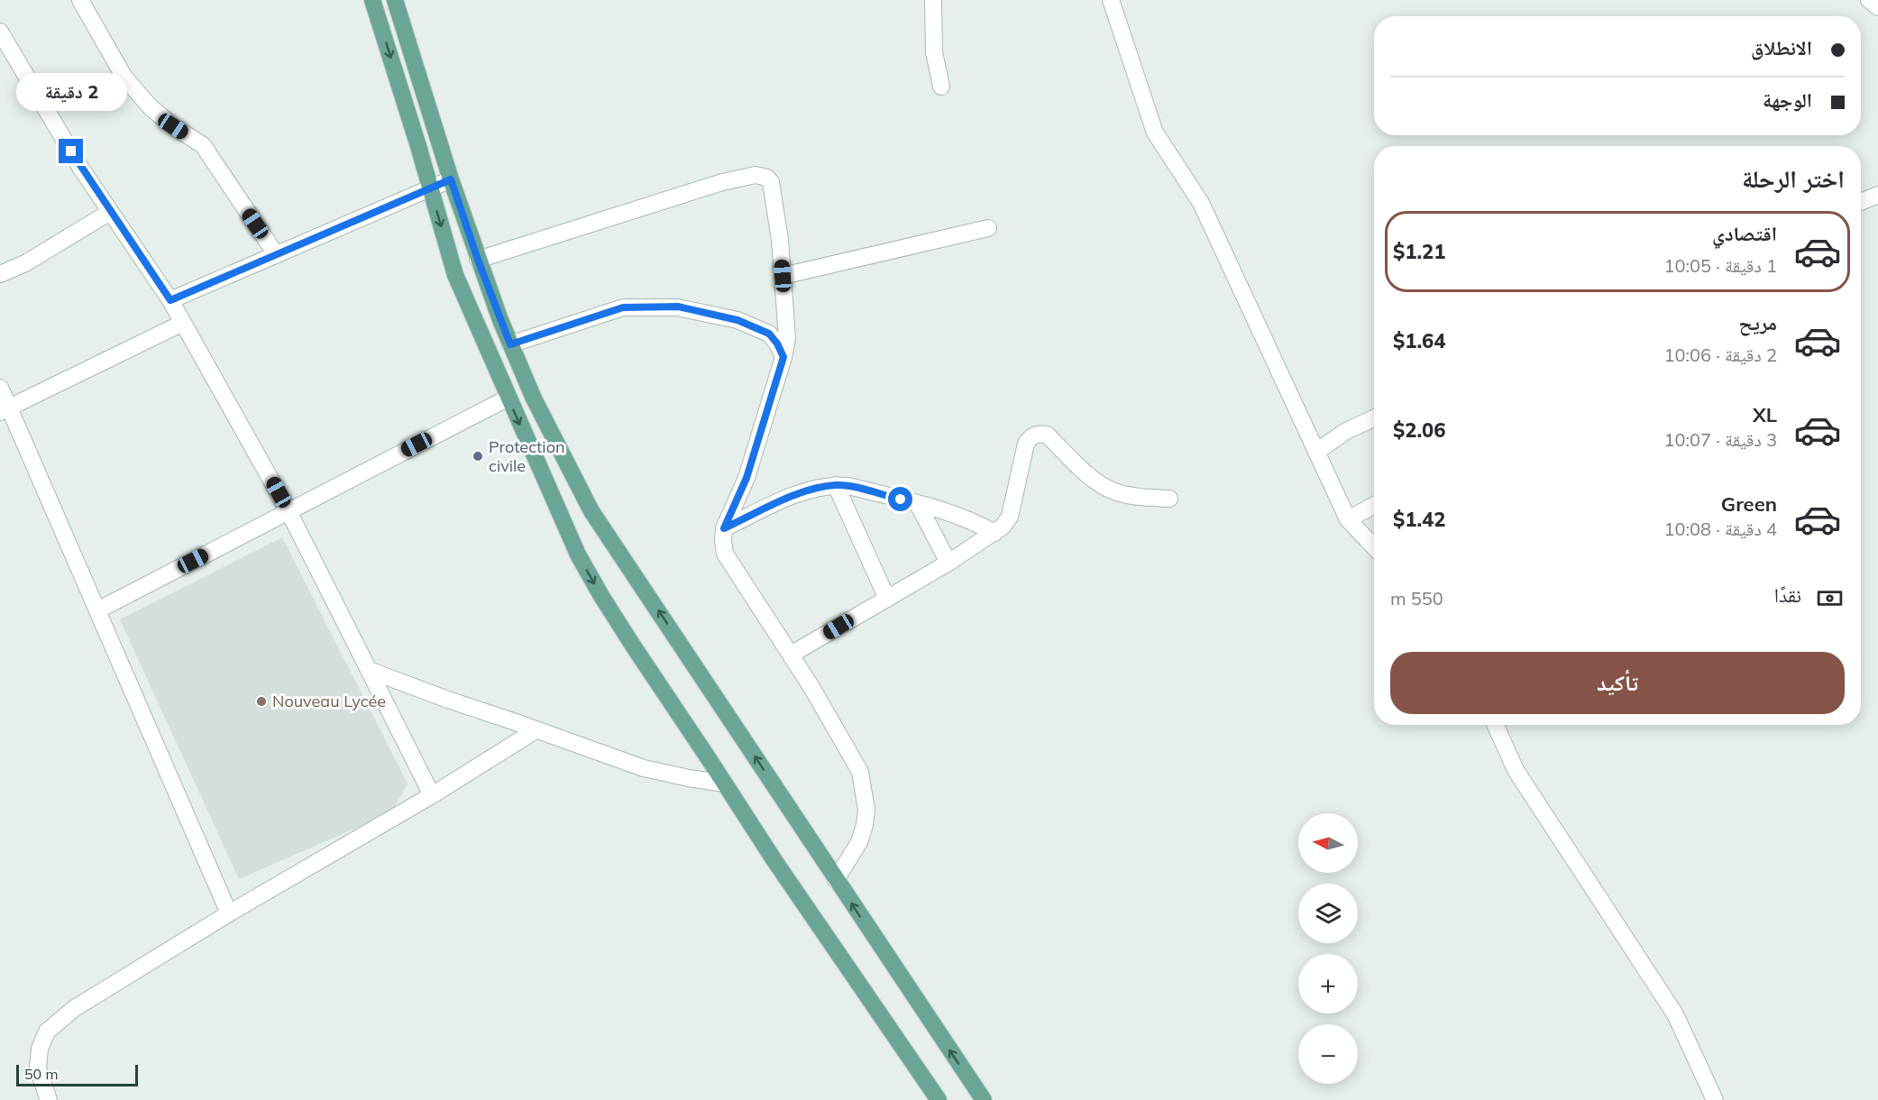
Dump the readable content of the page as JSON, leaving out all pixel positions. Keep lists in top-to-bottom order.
{
  "places": ["Protection civile", "Nouveau Lycée"],
  "scale_bar": "50 m",
  "north": "left",
  "page": {
    "banner": ["الانطلاق", "الوجهة"],
    "bubble": "2 دقيقة",
    "heading": "اختر الرحلة",
    "list": [
      {
        "name": "اقتصادي",
        "note": "1 دقيقة · 10:05",
        "value": "$1.21"
      },
      {
        "name": "مريح",
        "note": "2 دقيقة · 10:06",
        "value": "$1.64"
      },
      {
        "name": "XL",
        "note": "3 دقيقة · 10:07",
        "value": "$2.06"
      },
      {
        "name": "Green",
        "note": "4 دقيقة · 10:08",
        "value": "$1.42"
      }
    ],
    "pay": ["نقدًا", "550 m"],
    "buttons": "تأكيد",
    "map_buttons": ["+", "−"],
    "scale": "50 m"
  }
}
